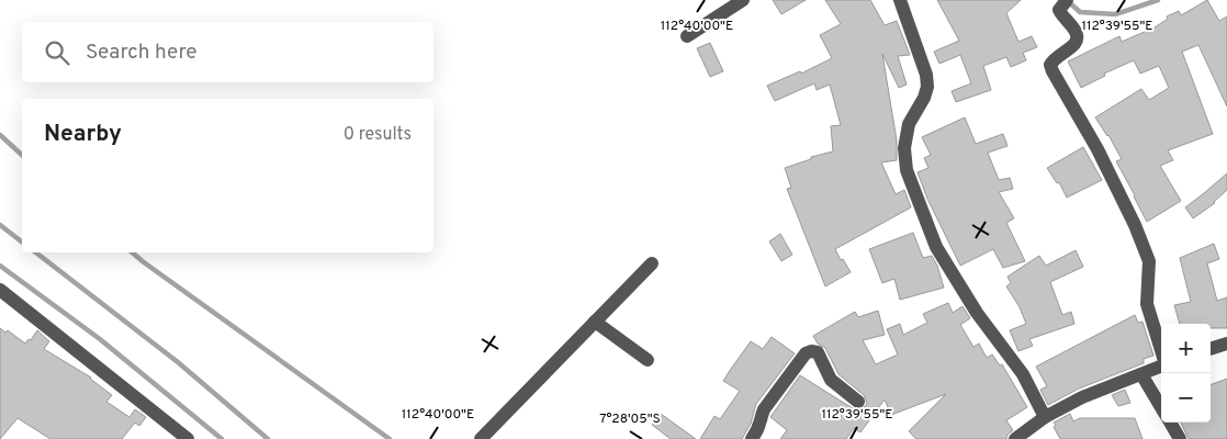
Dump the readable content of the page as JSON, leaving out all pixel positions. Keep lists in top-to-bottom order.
{
  "page": {
    "search": "Search here",
    "heading": ["Nearby", "0 results"],
    "map_buttons": ["+", "−"]
  },
  "coordinates": ["112°40'00\"E", "112°39'55\"E", "7°28'05\"S"]
}
